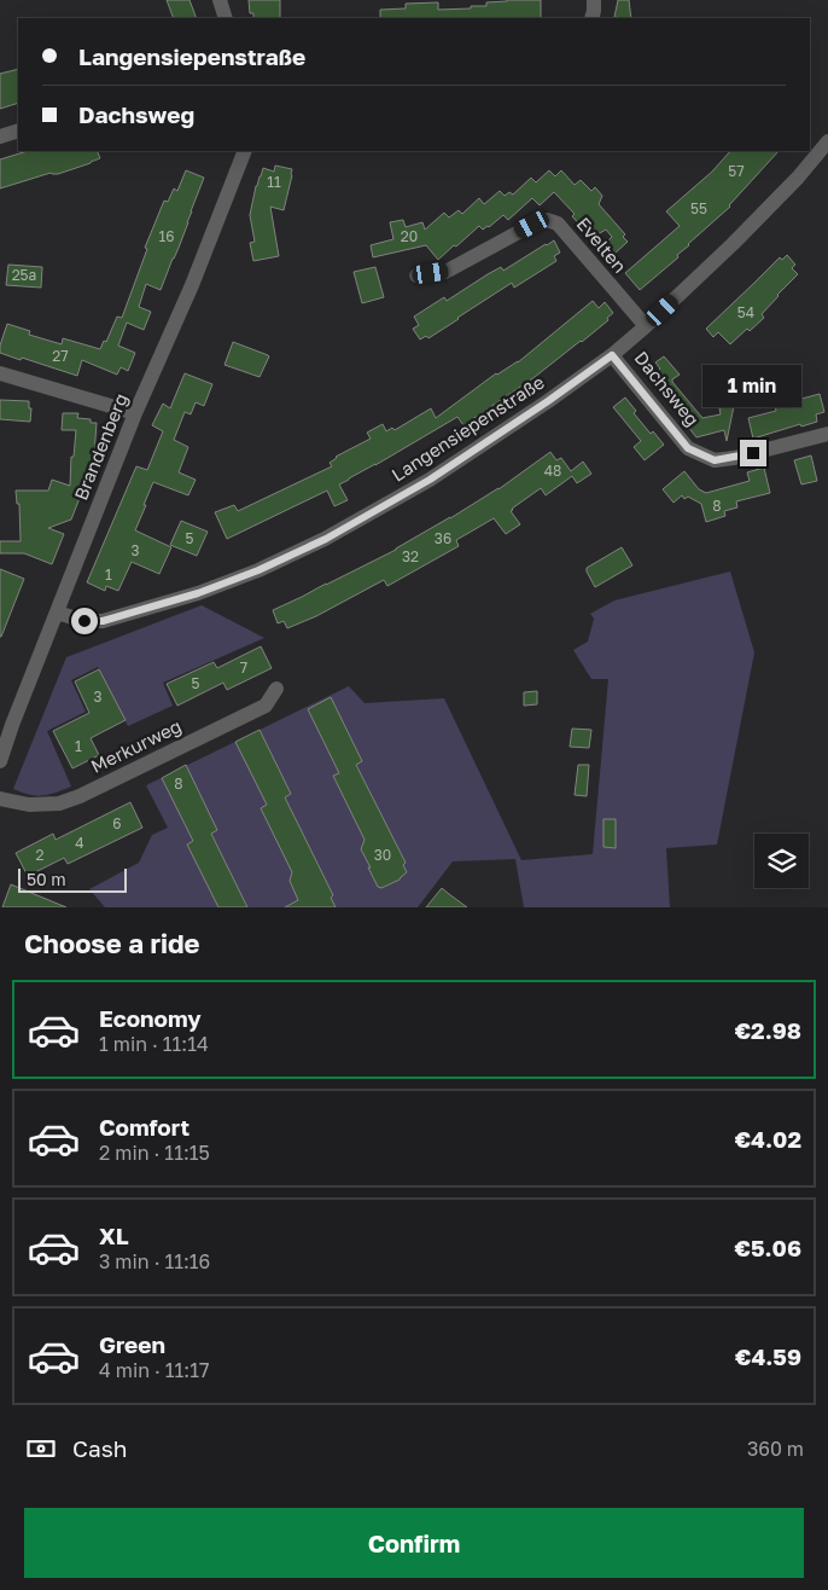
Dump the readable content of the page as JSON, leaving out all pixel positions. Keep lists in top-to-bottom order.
{
  "streets": {
    "street": [
      "Evelten",
      "Dachsweg",
      "Langensiepenstraße",
      "Brandenberg",
      "Merkurweg"
    ]
  },
  "crossings": [
    ["Evelten", "Langensiepenstraße"],
    ["Dachsweg", "Langensiepenstraße"],
    ["Langensiepenstraße", "Brandenberg"]
  ],
  "house_numbers": [
    "57",
    "11",
    "55",
    "16",
    "20",
    "25a",
    "54",
    "27",
    "48",
    "8",
    "5",
    "36",
    "3",
    "32",
    "1",
    "7",
    "5",
    "3",
    "1",
    "8",
    "6",
    "4",
    "2",
    "30"
  ],
  "scale_bar": "50 m",
  "page": {
    "banner": ["Langensiepenstraße", "Dachsweg"],
    "bubble": "1 min",
    "scale": "50 m",
    "heading": "Choose a ride",
    "list": [
      {
        "name": "Economy",
        "note": "1 min · 11:14",
        "value": "€2.98"
      },
      {
        "name": "Comfort",
        "note": "2 min · 11:15",
        "value": "€4.02"
      },
      {
        "name": "XL",
        "note": "3 min · 11:16",
        "value": "€5.06"
      },
      {
        "name": "Green",
        "note": "4 min · 11:17",
        "value": "€4.59"
      }
    ],
    "pay": ["Cash", "360 m"],
    "buttons": "Confirm"
  }
}
